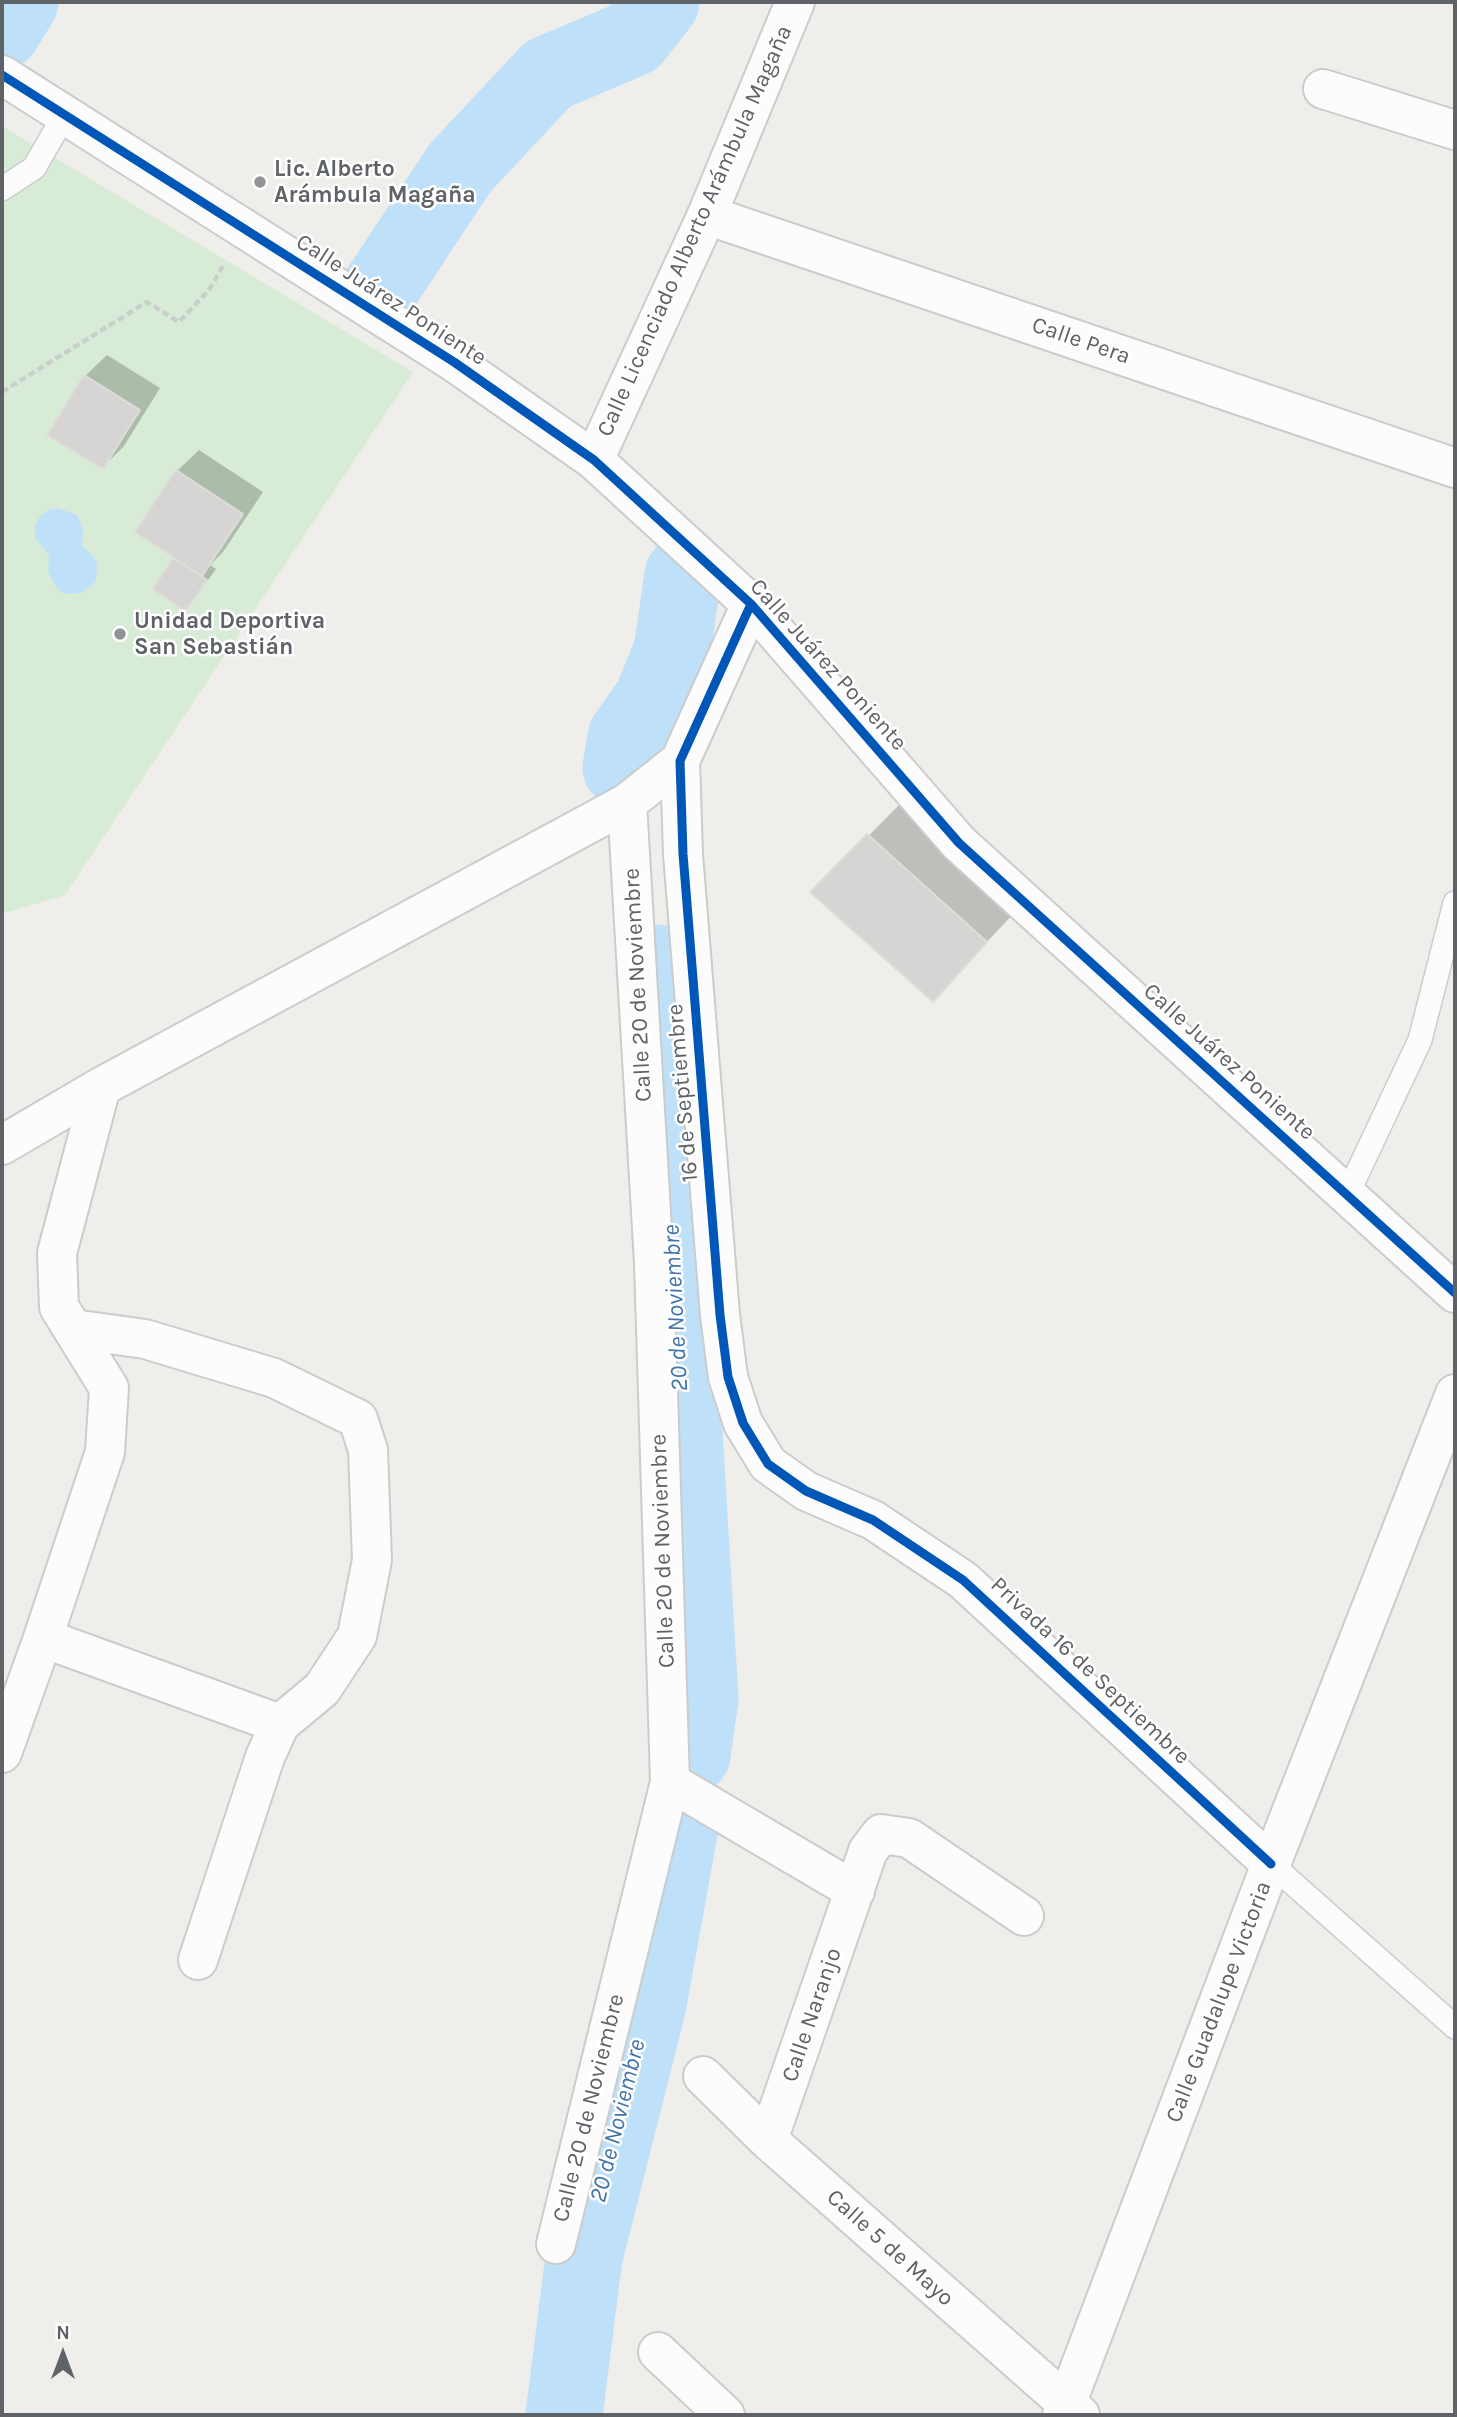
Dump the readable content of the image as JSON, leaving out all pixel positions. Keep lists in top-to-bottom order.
{
  "streets": {
    "street": [
      "Calle Licenciado Alberto Arámbula Magaña",
      "Calle Juárez Poniente",
      "Calle Pera",
      "Calle 20 de Noviembre",
      "16 de Septiembre",
      "Privada 16 de Septiembre",
      "Calle Guadalupe Victoria",
      "Calle Naranjo",
      "Calle 5 de Mayo"
    ]
  },
  "crossings": [
    ["Calle Licenciado Alberto Arámbula Magaña", "Calle Juárez Poniente"],
    ["Calle Licenciado Alberto Arámbula Magaña", "Calle Pera"],
    ["Calle Juárez Poniente", "16 de Septiembre"],
    ["16 de Septiembre", "Privada 16 de Septiembre"],
    ["Privada 16 de Septiembre", "Calle Guadalupe Victoria"],
    ["Calle Guadalupe Victoria", "Calle 5 de Mayo"],
    ["Calle Naranjo", "Calle 5 de Mayo"]
  ],
  "water": ["20 de Noviembre"],
  "places": ["Lic. Alberto Arámbula Magaña", "Unidad Deportiva San Sebastián"],
  "north": "top"
}
